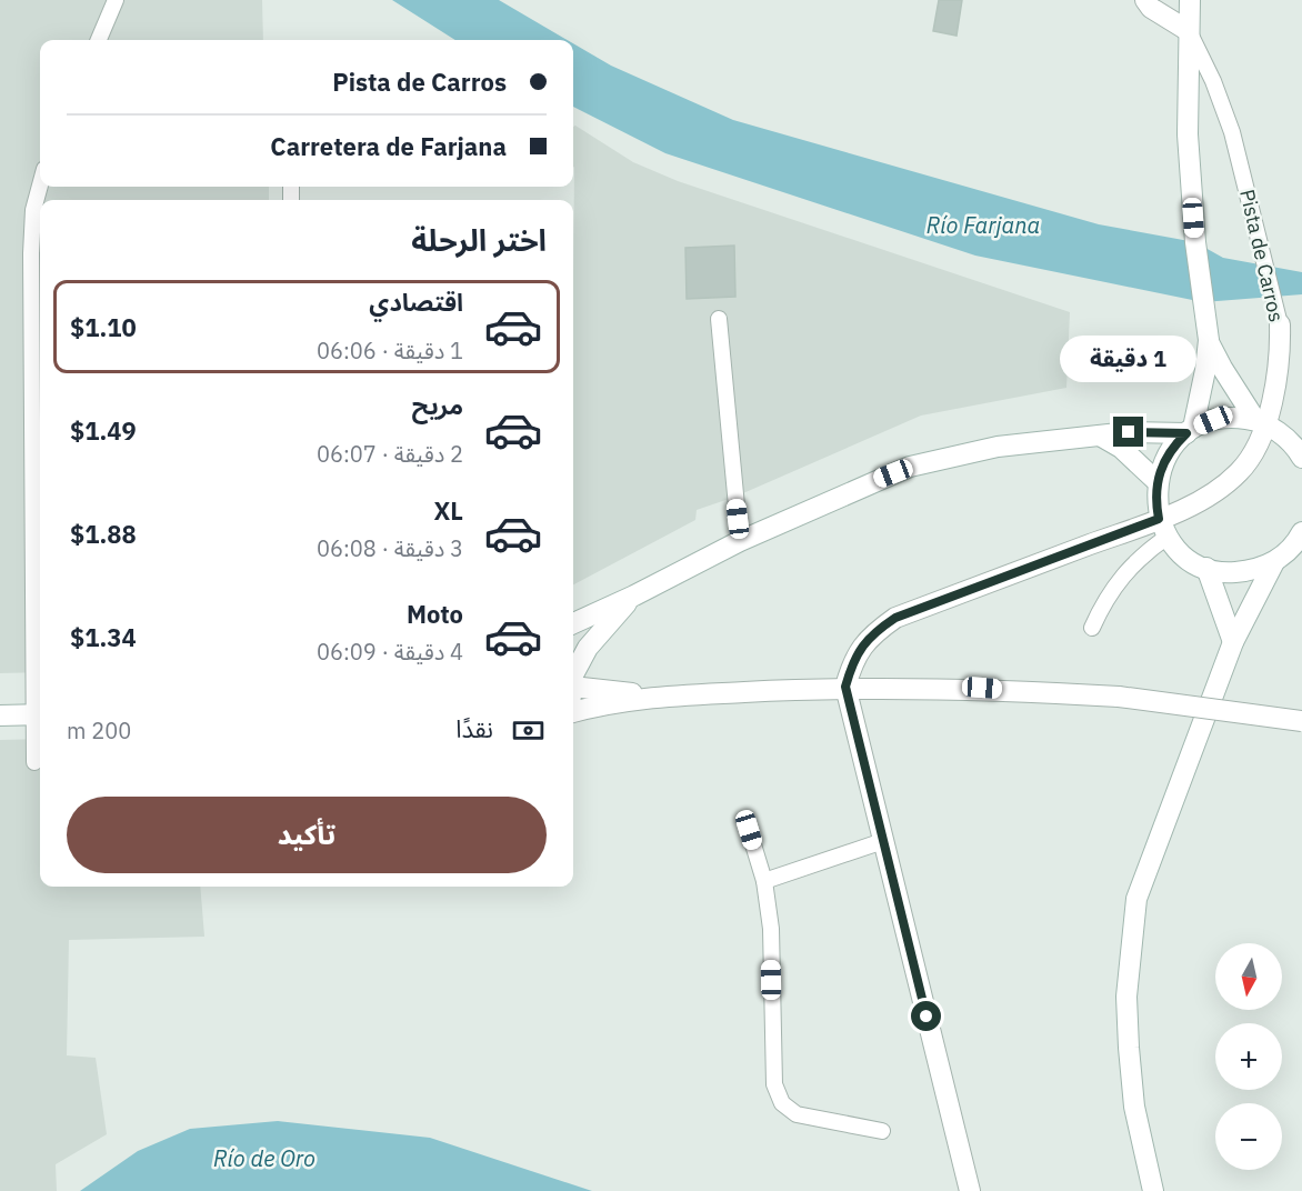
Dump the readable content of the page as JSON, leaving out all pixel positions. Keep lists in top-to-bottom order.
{
  "streets": {
    "main road": ["Pista de Carros"]
  },
  "water": ["Río Farjana", "Río de Oro"],
  "north": "bottom",
  "page": {
    "banner": ["Pista de Carros", "Carretera de Farjana"],
    "heading": "اختر الرحلة",
    "list": [
      {
        "name": "اقتصادي",
        "note": "1 دقيقة · 06:06",
        "value": "$1.10"
      },
      {
        "name": "مريح",
        "note": "2 دقيقة · 06:07",
        "value": "$1.49"
      },
      {
        "name": "XL",
        "note": "3 دقيقة · 06:08",
        "value": "$1.88"
      },
      {
        "name": "Moto",
        "note": "4 دقيقة · 06:09",
        "value": "$1.34"
      }
    ],
    "bubble": "1 دقيقة",
    "pay": ["نقدًا", "200 m"],
    "buttons": "تأكيد",
    "map_buttons": ["+", "−"]
  }
}
